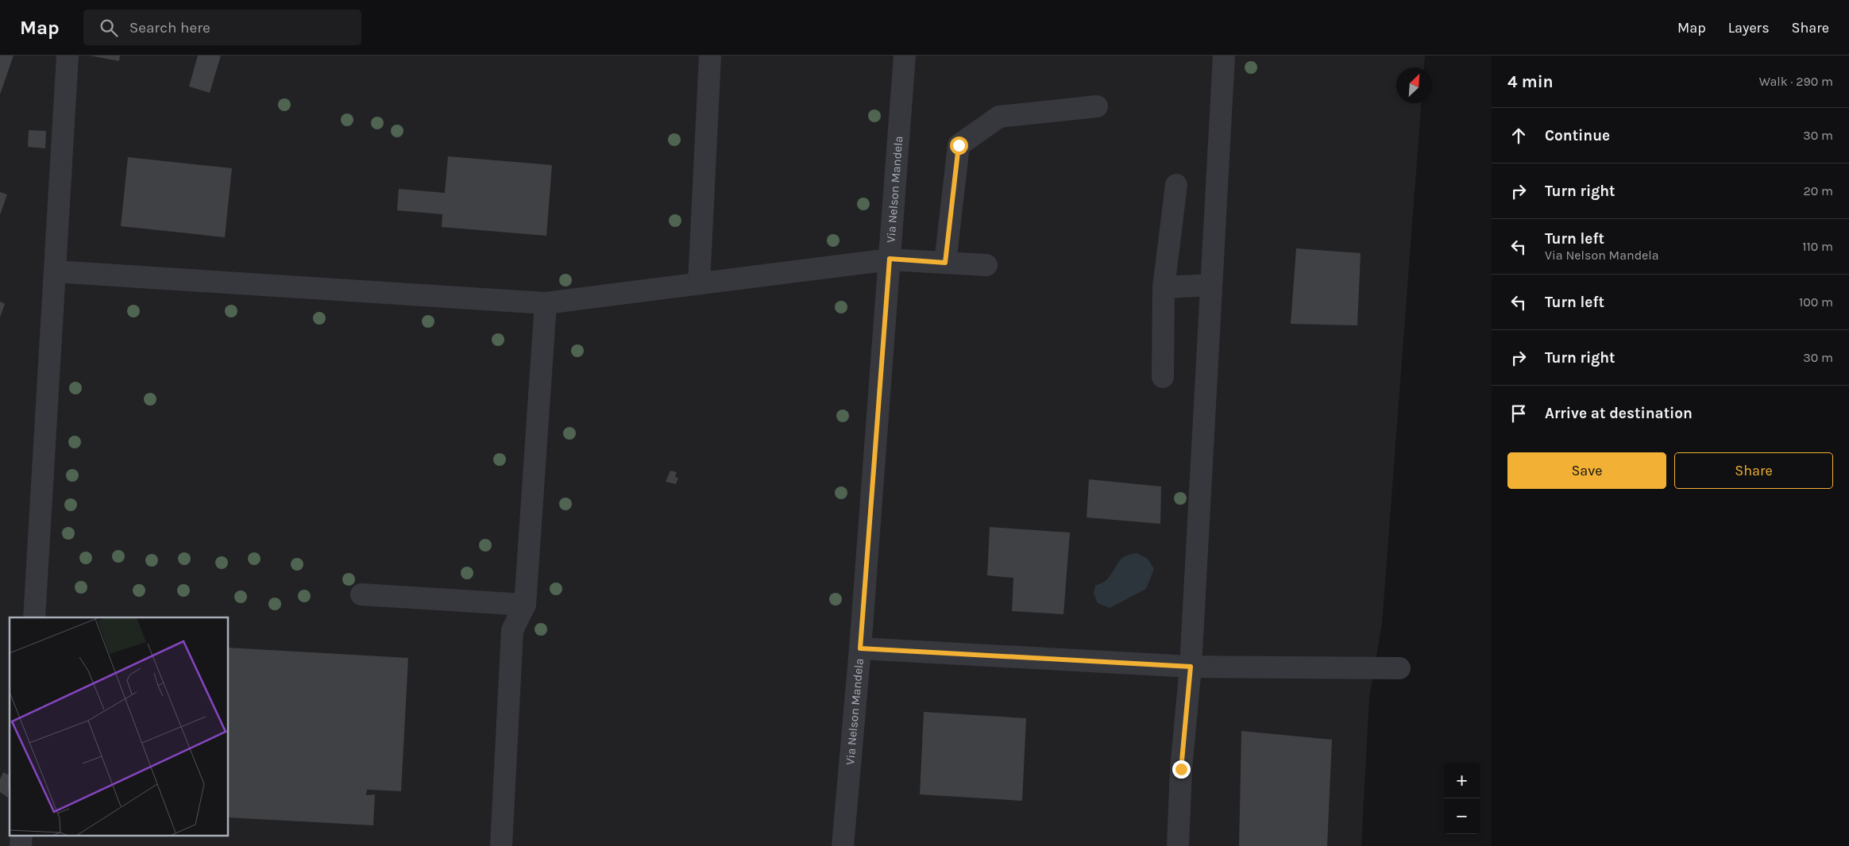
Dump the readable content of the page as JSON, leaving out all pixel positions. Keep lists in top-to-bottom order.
{
  "streets": {
    "street": ["Via Nelson Mandela"]
  },
  "north": "top right",
  "page": {
    "header": "Map",
    "search": "Search here",
    "nav": ["Map", "Layers", "Share"],
    "heading": ["4 min", "Walk · 290 m"],
    "list": [
      ["Continue", "30 m"],
      ["Turn right", "20 m"],
      ["Turn left", "Via Nelson Mandela", "110 m"],
      ["Turn left", "100 m"],
      ["Turn right", "30 m"],
      "Arrive at destination"
    ],
    "buttons": ["Save", "Share"],
    "map_buttons": ["+", "−"]
  }
}
